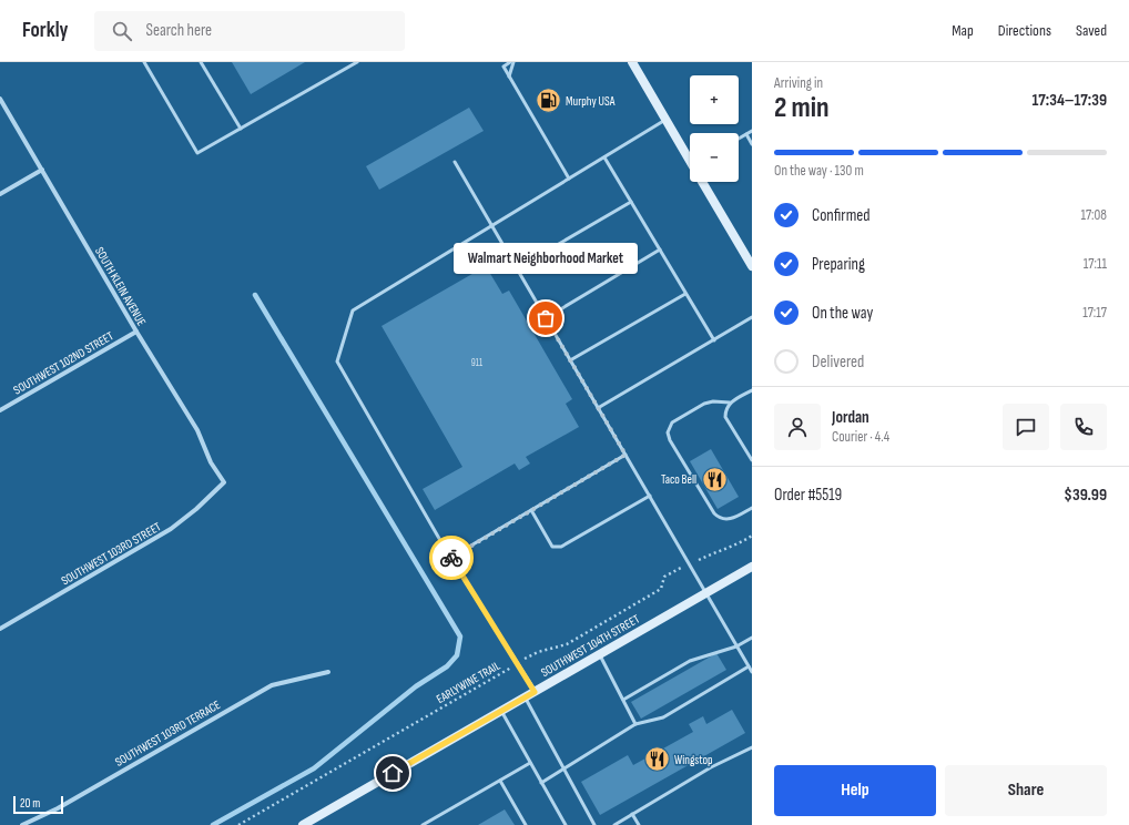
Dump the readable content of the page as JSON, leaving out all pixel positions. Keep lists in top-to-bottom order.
{
  "streets": {
    "main road": ["SOUTHWEST 104TH STREET"],
    "street": [
      "SOUTH KLEIN AVENUE",
      "SOUTHWEST 102ND STREET",
      "SOUTHWEST 103RD STREET",
      "SOUTHWEST 103RD TERRACE"
    ],
    "path": ["EARLYWINE TRAIL"]
  },
  "crossings": [
    ["SOUTH KLEIN AVENUE", "SOUTHWEST 102ND STREET"],
    ["SOUTH KLEIN AVENUE", "SOUTHWEST 103RD STREET"]
  ],
  "places": {
    "fuel station": ["Murphy USA"],
    "other": ["Walmart Neighborhood Market"],
    "restaurant": ["Taco Bell", "Wingstop"]
  },
  "house_numbers": ["911"],
  "scale_bar": "20 m",
  "page": {
    "header": "Forkly",
    "search": "Search here",
    "nav": ["Map", "Directions", "Saved"],
    "heading": ["2 min", "Arriving in", "17:34–17:39"],
    "panel": [
      "Jordan",
      "Courier · 4.4",
      "Order #5519",
      "$39.99"
    ],
    "map_buttons": ["+", "−"],
    "bar": "On the way · 130 m",
    "list": [
      ["Confirmed", "17:08"],
      ["Preparing", "17:11"],
      ["On the way", "17:17"],
      "Delivered"
    ],
    "bubble": "Walmart Neighborhood Market",
    "buttons": ["Help", "Share"],
    "scale": "20 m"
  }
}
